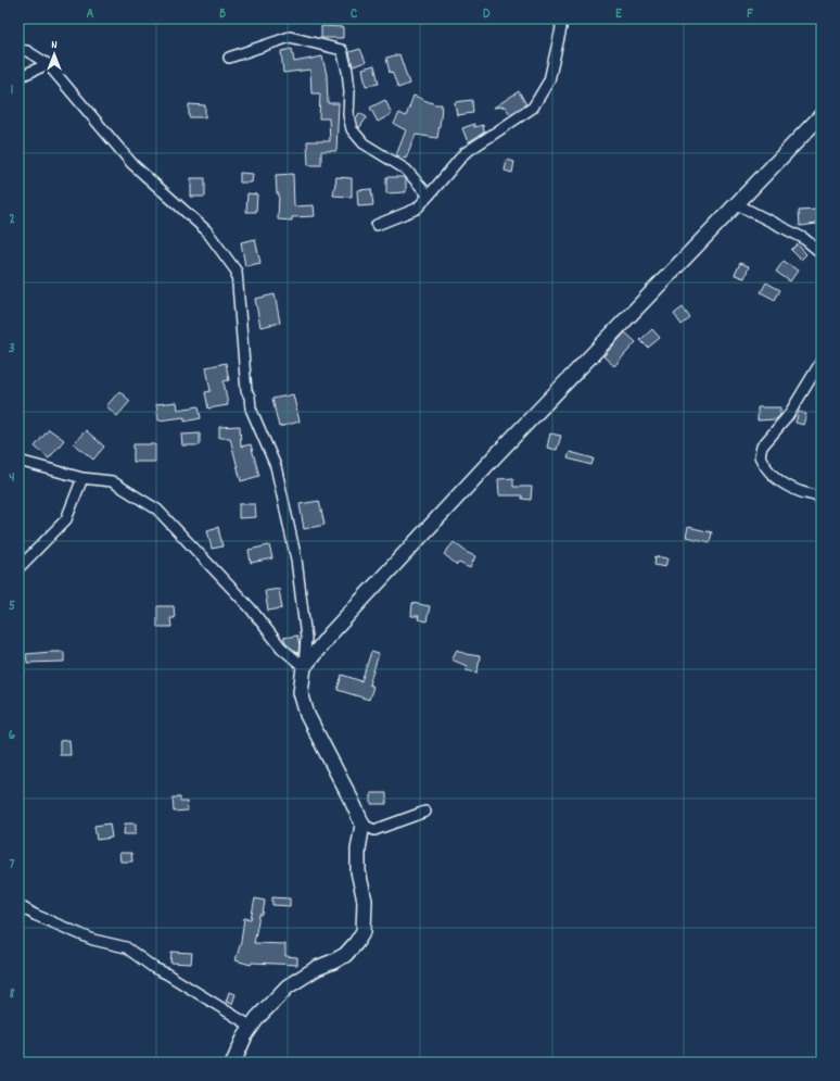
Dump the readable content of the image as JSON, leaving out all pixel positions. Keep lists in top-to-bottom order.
{
  "north": "top",
  "grid": {
    "columns": [
      "A",
      "B",
      "C",
      "D",
      "E",
      "F"
    ],
    "rows": [
      "1",
      "2",
      "3",
      "4",
      "5",
      "6",
      "7",
      "8"
    ]
  }
}
